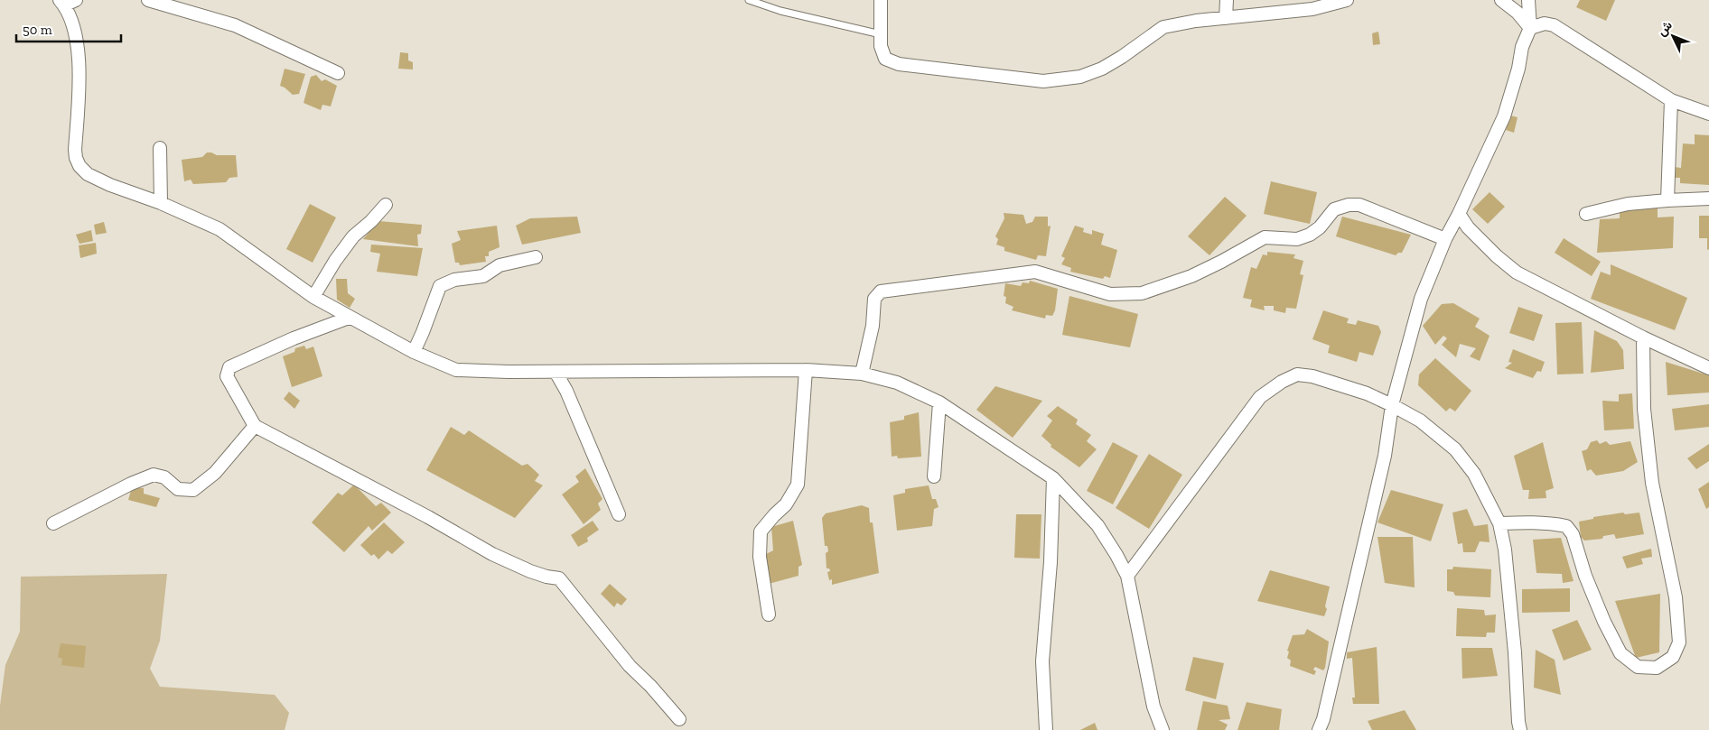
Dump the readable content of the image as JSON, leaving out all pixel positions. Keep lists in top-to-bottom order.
{
  "scale_bar": "50 m",
  "north": "top left"
}
